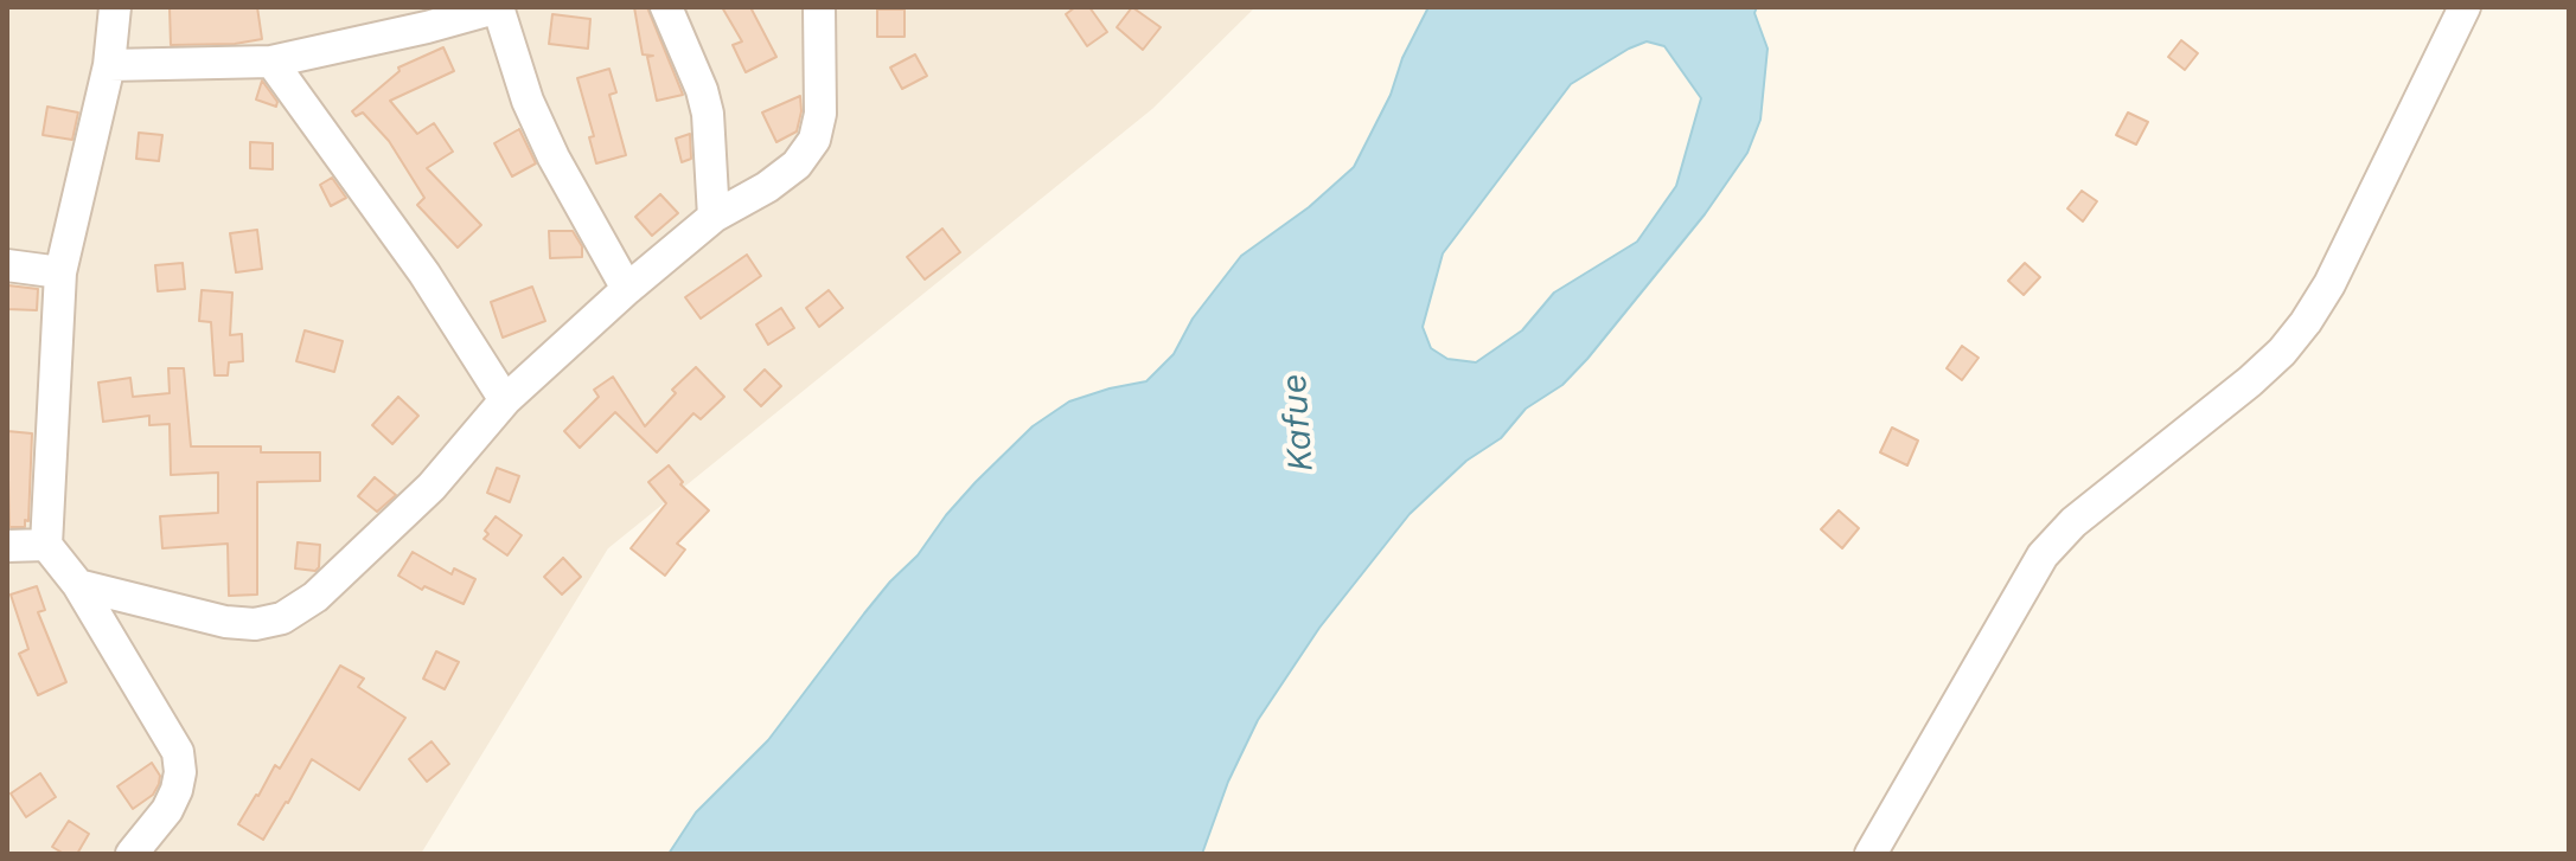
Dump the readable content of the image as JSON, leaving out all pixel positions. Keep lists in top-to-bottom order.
{
  "water": ["Kafue"]
}
